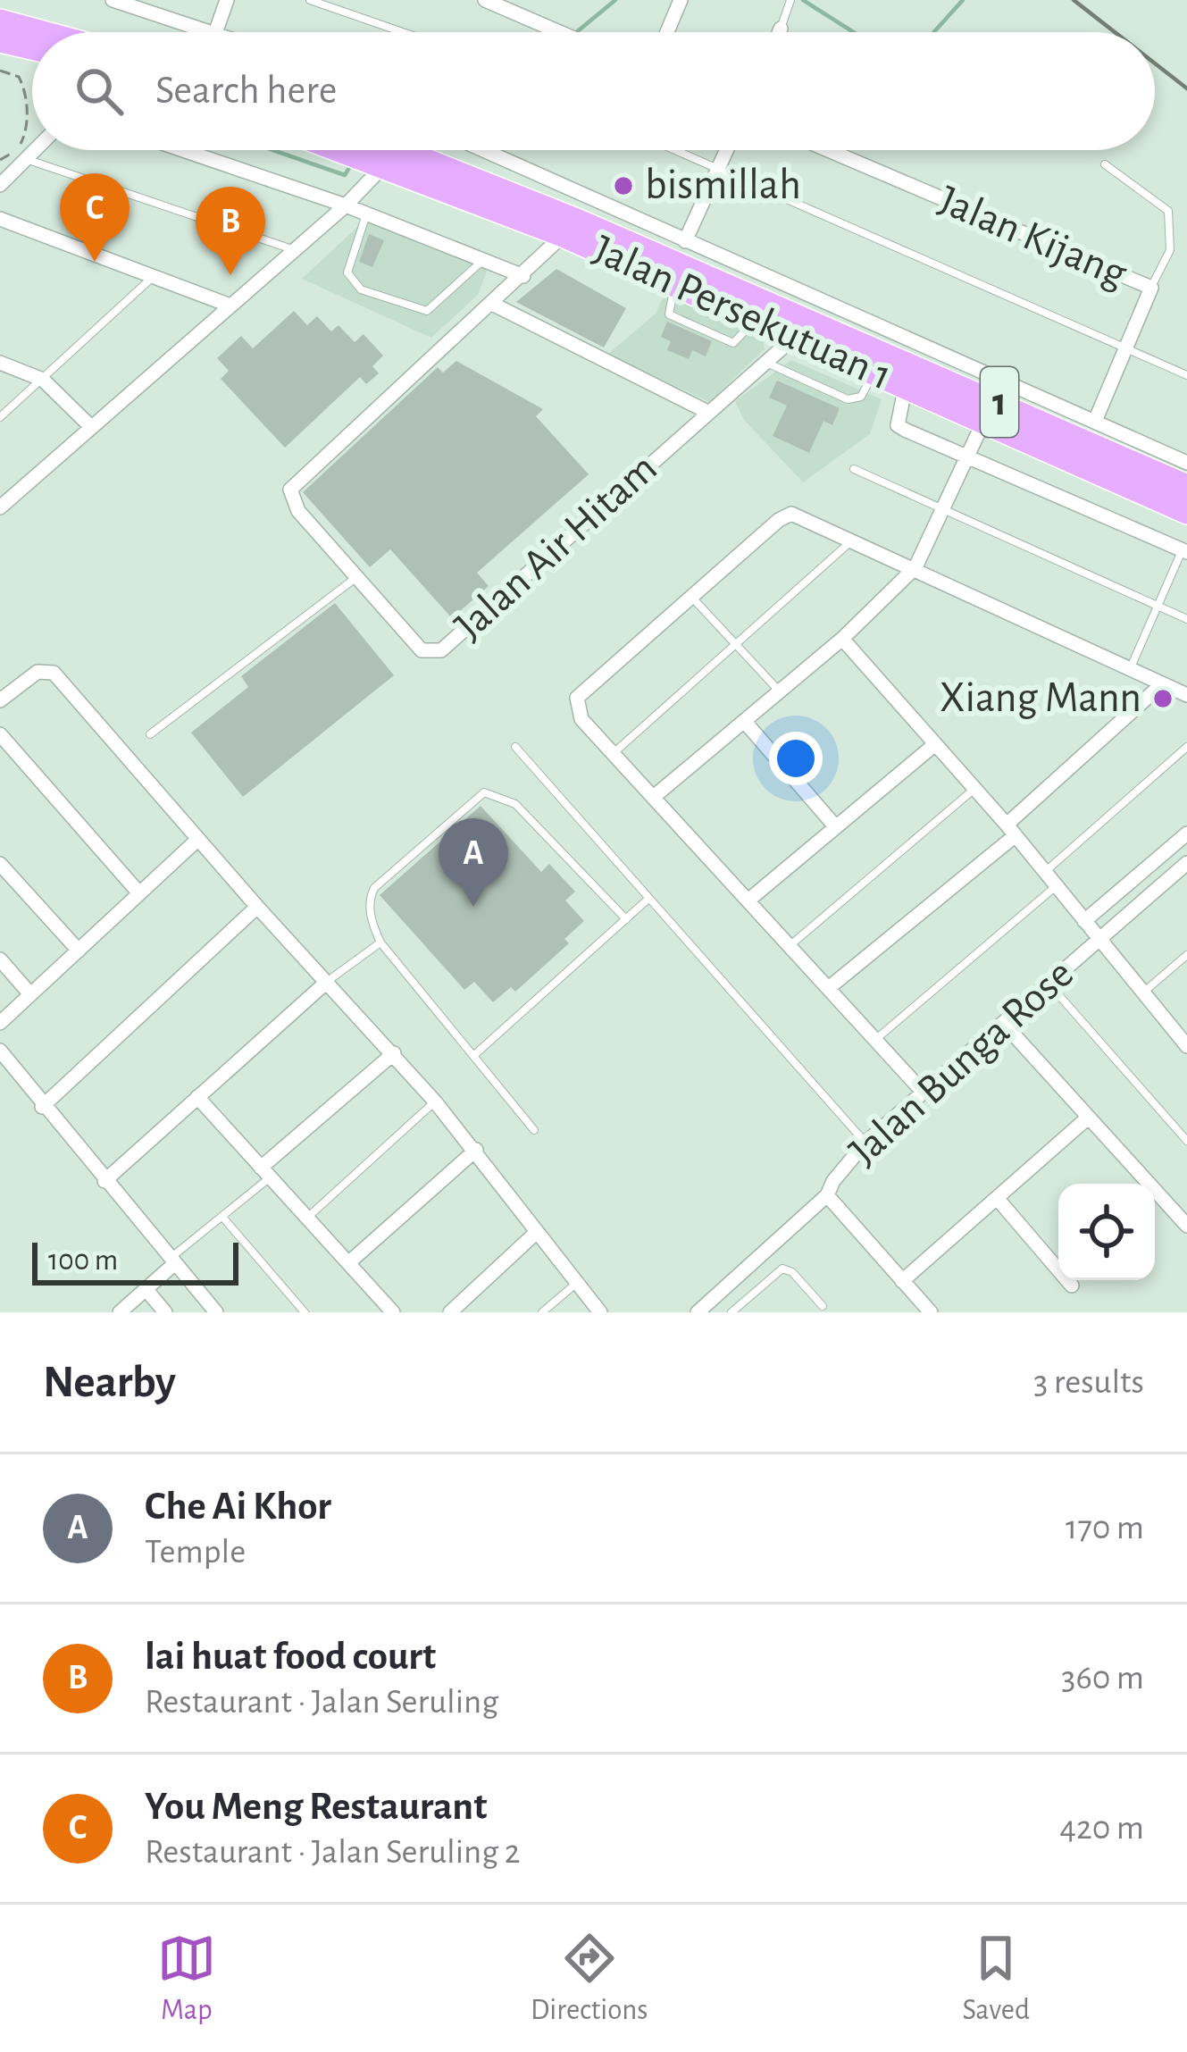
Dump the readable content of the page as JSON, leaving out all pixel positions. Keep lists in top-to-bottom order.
{
  "streets": {
    "highway": ["Jalan Persekutuan 1", "1"],
    "street": ["Jalan Kijang", "Jalan Air Hitam", "Jalan Bunga Rose"]
  },
  "crossings": [
    ["Jalan Persekutuan 1", "Jalan Air Hitam"]
  ],
  "places": ["bismillah", "Xiang Mann"],
  "scale_bar": "100 m",
  "page": {
    "search": "Search here",
    "pins": ["C", "B", "A"],
    "scale": "100 m",
    "heading": ["Nearby", "3 results"],
    "list": [
      {
        "mark": "A",
        "name": "Che Ai Khor",
        "note": "Temple",
        "value": "170 m"
      },
      {
        "mark": "B",
        "name": "lai huat food court",
        "note": "Restaurant · Jalan Seruling",
        "value": "360 m"
      },
      {
        "mark": "C",
        "name": "You Meng Restaurant",
        "note": "Restaurant · Jalan Seruling 2",
        "value": "420 m"
      }
    ],
    "nav": ["Map", "Directions", "Saved"]
  }
}
